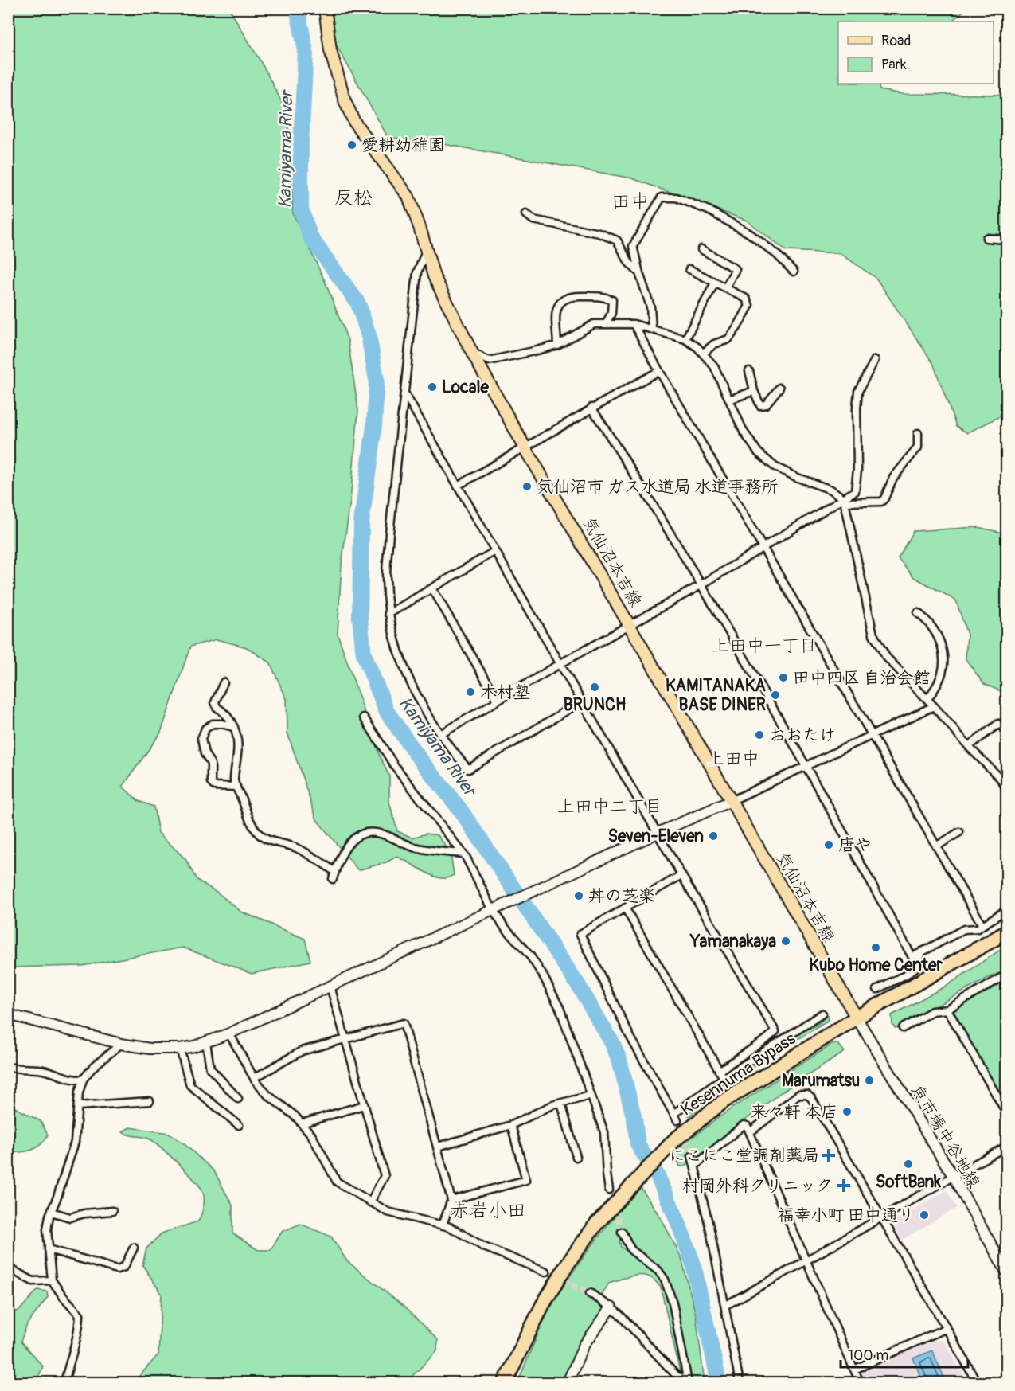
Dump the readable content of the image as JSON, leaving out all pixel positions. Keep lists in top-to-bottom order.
{
  "streets": {
    "highway": ["Kesennuma Bypass"],
    "main road": ["気仙沼本吉線"],
    "street": ["魚市場中谷地線"]
  },
  "crossings": [
    ["気仙沼本吉線", "Kesennuma Bypass"],
    ["気仙沼本吉線", "魚市場中谷地線"],
    ["Kesennuma Bypass", "魚市場中谷地線"]
  ],
  "districts": [
    "反松",
    "田中",
    "上田中一丁目",
    "上田中",
    "上田中二丁目",
    "赤岩小田"
  ],
  "water": ["Kamiyama River"],
  "places": {
    "other": [
      "愛耕幼稚園",
      "Locale",
      "気仙沼市 ガス水道局 水道事務所",
      "田中四区 自治会館",
      "BRUNCH",
      "木村塾",
      "KAMITANAKA BASE DINER",
      "おおたけ",
      "Seven-Eleven",
      "唐や",
      "丼の芝楽",
      "Yamanakaya",
      "Kubo Home Center",
      "Marumatsu",
      "来々軒 本店",
      "SoftBank",
      "福幸小町 田中通り"
    ],
    "health": ["にこにこ堂調剤薬局", "村岡外科クリニック"]
  },
  "legend": ["Road", "Park"],
  "scale_bar": "100 m"
}
